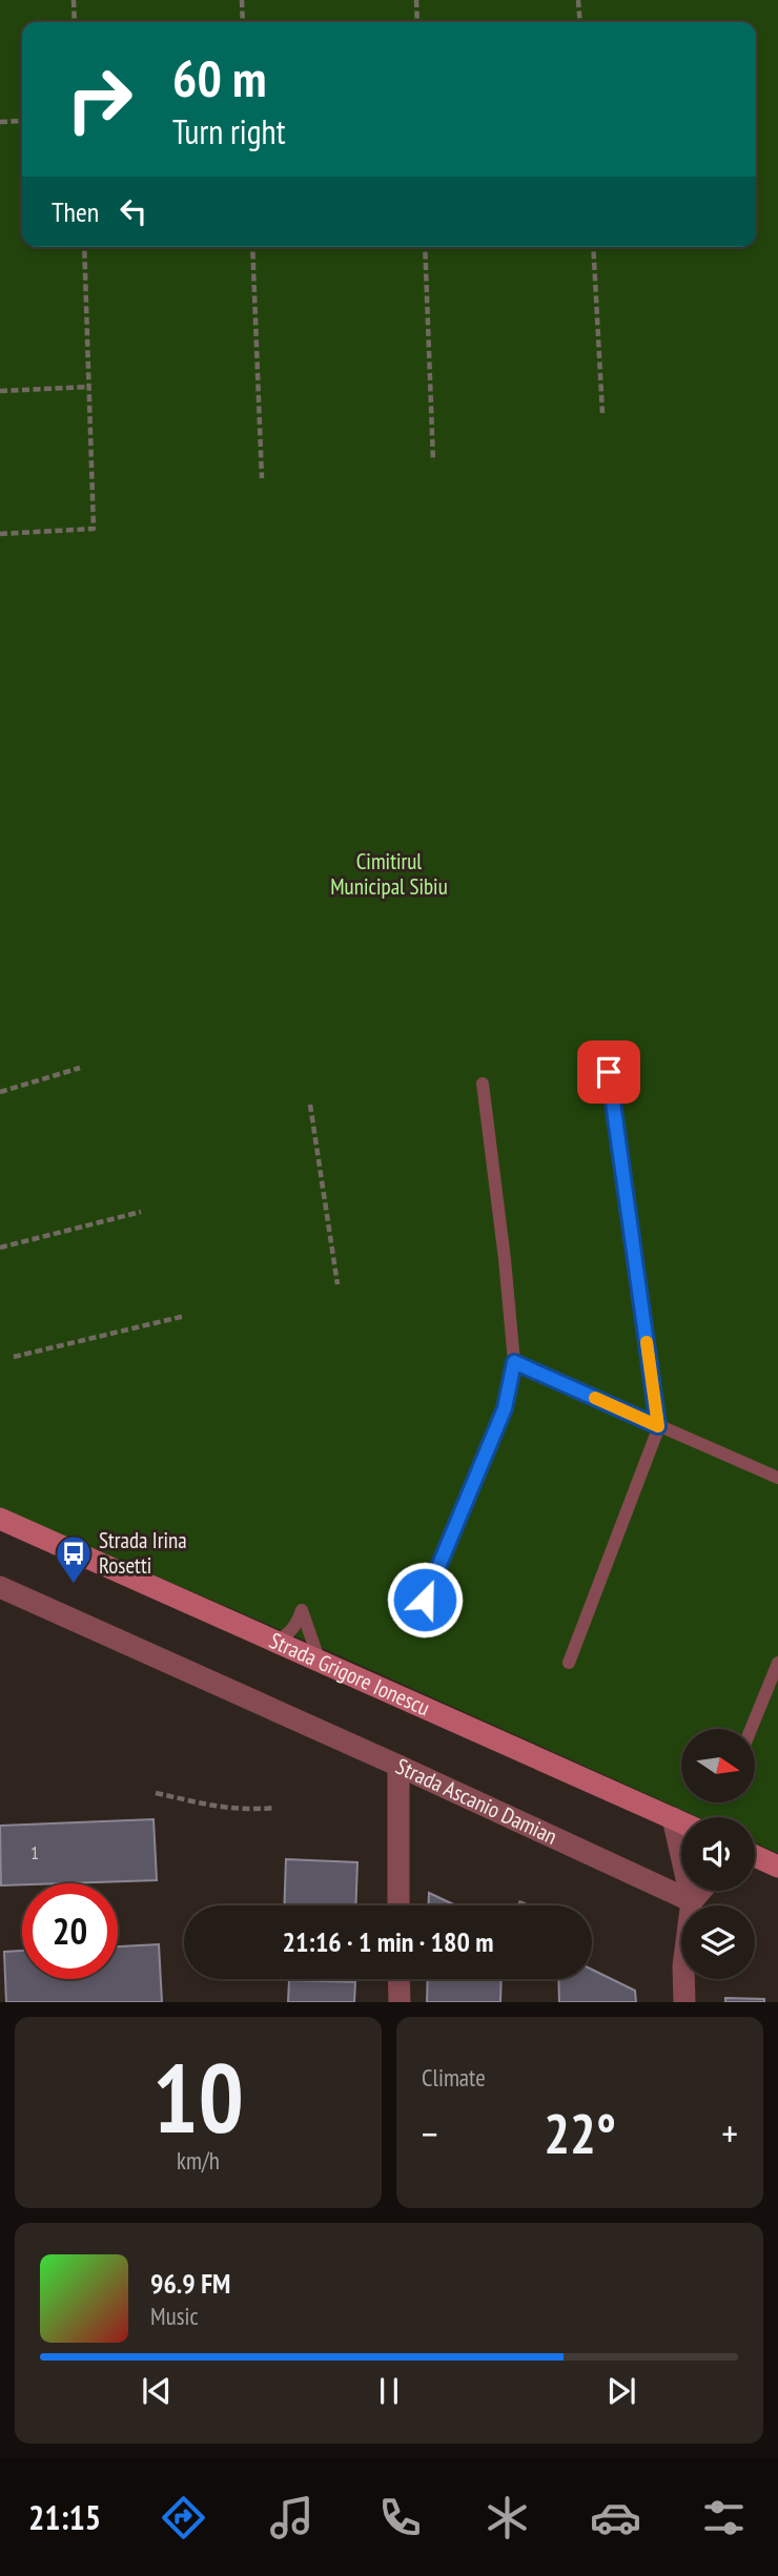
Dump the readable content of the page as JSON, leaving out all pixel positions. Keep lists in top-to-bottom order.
{
  "streets": {
    "main road": ["Strada Grigore Ionescu"],
    "street": ["Strada Ascanio Damian"]
  },
  "parks": ["Cimitirul Municipal Sibiu"],
  "places": {
    "bus stop": ["Strada Irina Rosetti"]
  },
  "house_numbers": ["1"],
  "north": "right",
  "page": {
    "turn": ["60 m", "Turn right"],
    "then": "Then",
    "limit": "20",
    "trip": "21:16 · 1 min · 180 m",
    "tile": [
      ["10", "km/h"],
      "Climate"
    ],
    "heat": ["−", "22°", "+"],
    "song": ["96.9 FM", "Music"],
    "tabs": "21:15"
  }
}
